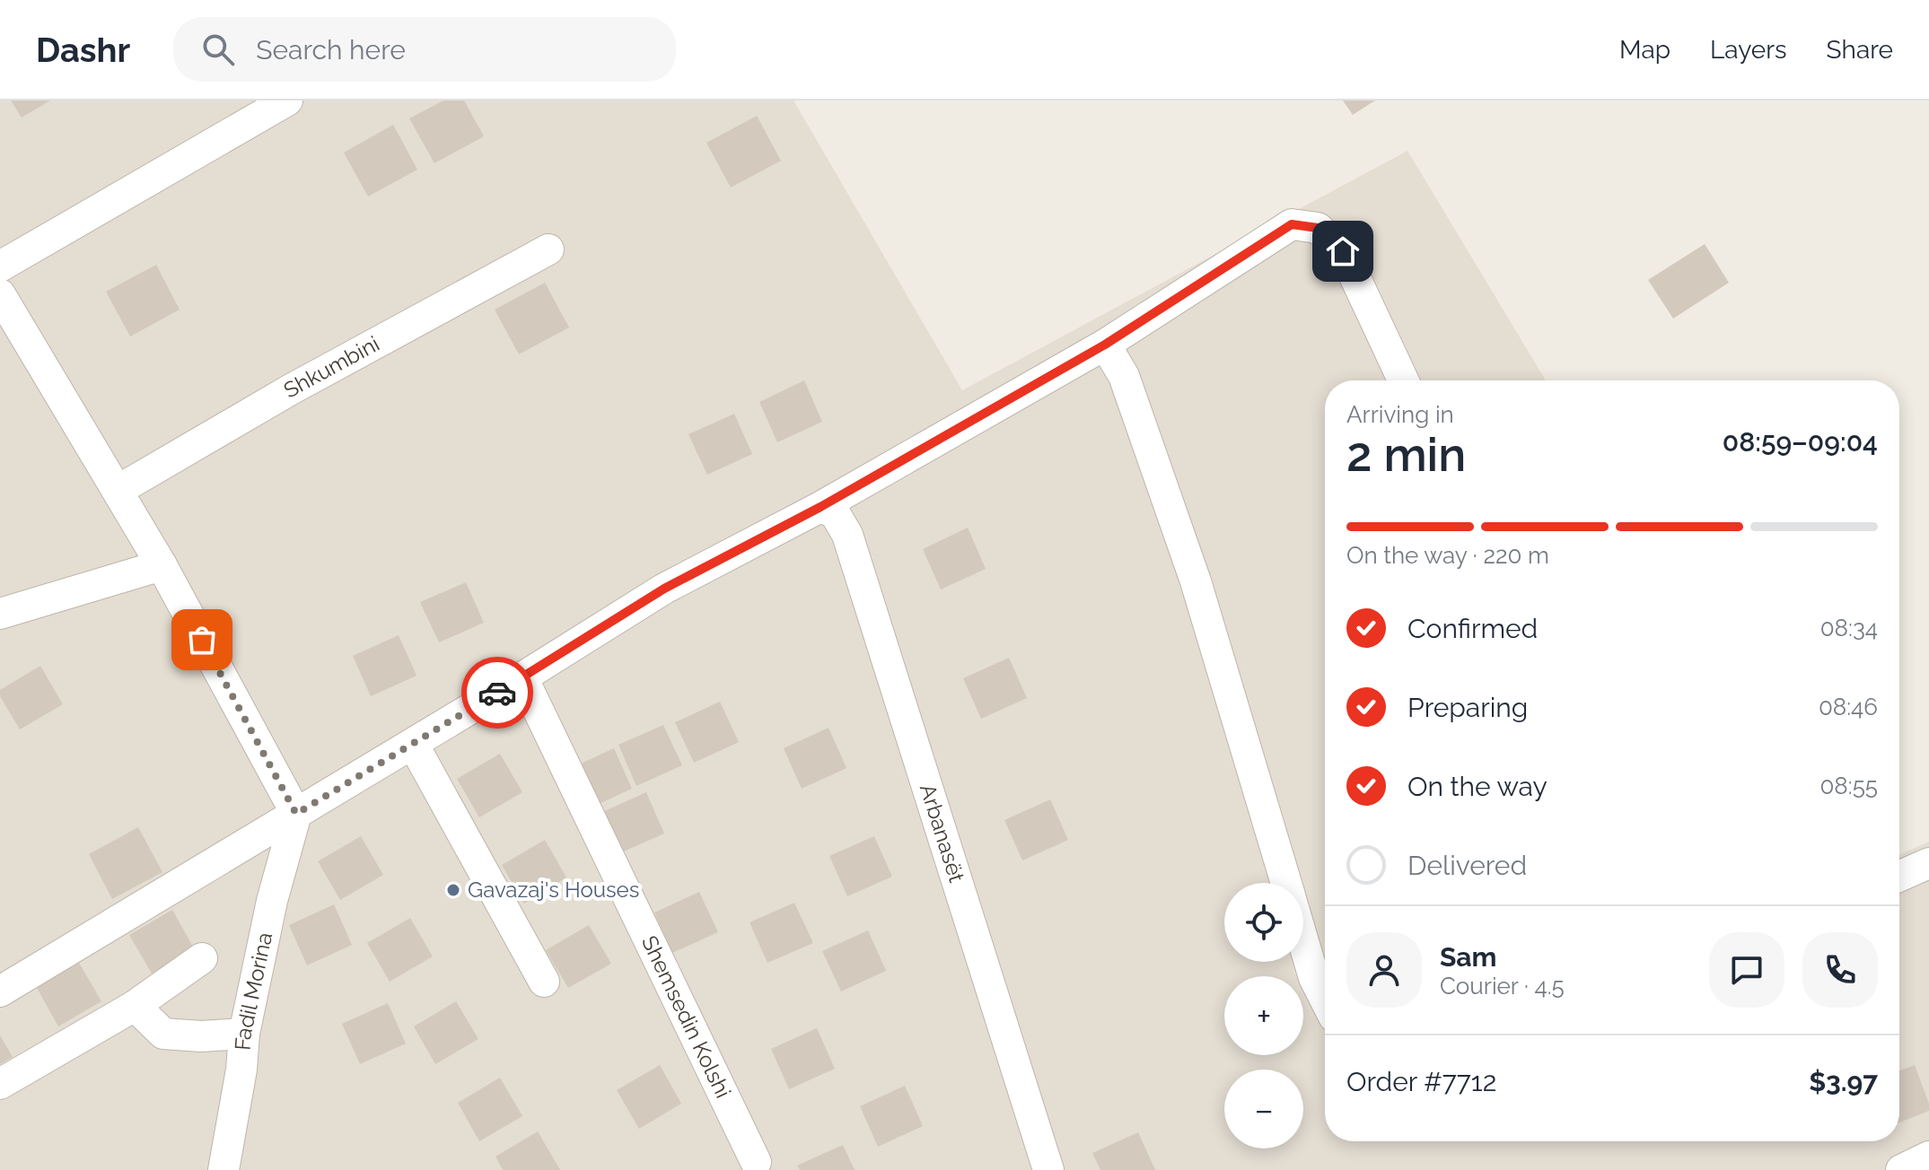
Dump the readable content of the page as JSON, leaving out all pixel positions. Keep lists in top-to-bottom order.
{
  "streets": {
    "street": [
      "Shkumbini",
      "Arbanasët",
      "Fadil Morina",
      "Shemsedin Kolshi"
    ]
  },
  "places": ["Gavazaj's Houses"],
  "page": {
    "header": "Dashr",
    "search": "Search here",
    "nav": ["Map", "Layers", "Share"],
    "heading": ["2 min", "Arriving in", "08:59–09:04"],
    "panel": [
      "Sam",
      "Courier · 4.5",
      "Order #7712",
      "$3.97"
    ],
    "bar": "On the way · 220 m",
    "list": [
      ["Confirmed", "08:34"],
      ["Preparing", "08:46"],
      ["On the way", "08:55"],
      "Delivered"
    ],
    "map_buttons": ["+", "−"]
  }
}
